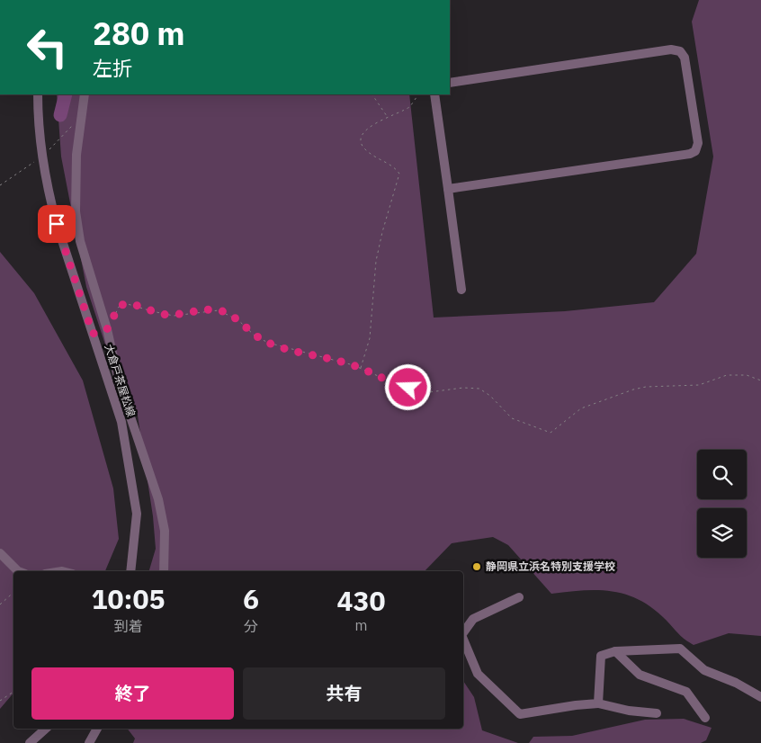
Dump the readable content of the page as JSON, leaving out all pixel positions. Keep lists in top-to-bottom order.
{
  "streets": {
    "street": ["大倉戸茶屋松線"]
  },
  "places": ["静岡県立浜名特別支援学校"],
  "page": {
    "turn": ["280 m", "左折"],
    "eta": [
      "10:05",
      "到着",
      "6",
      "分",
      "430",
      "m"
    ],
    "buttons": ["終了", "共有"]
  }
}
